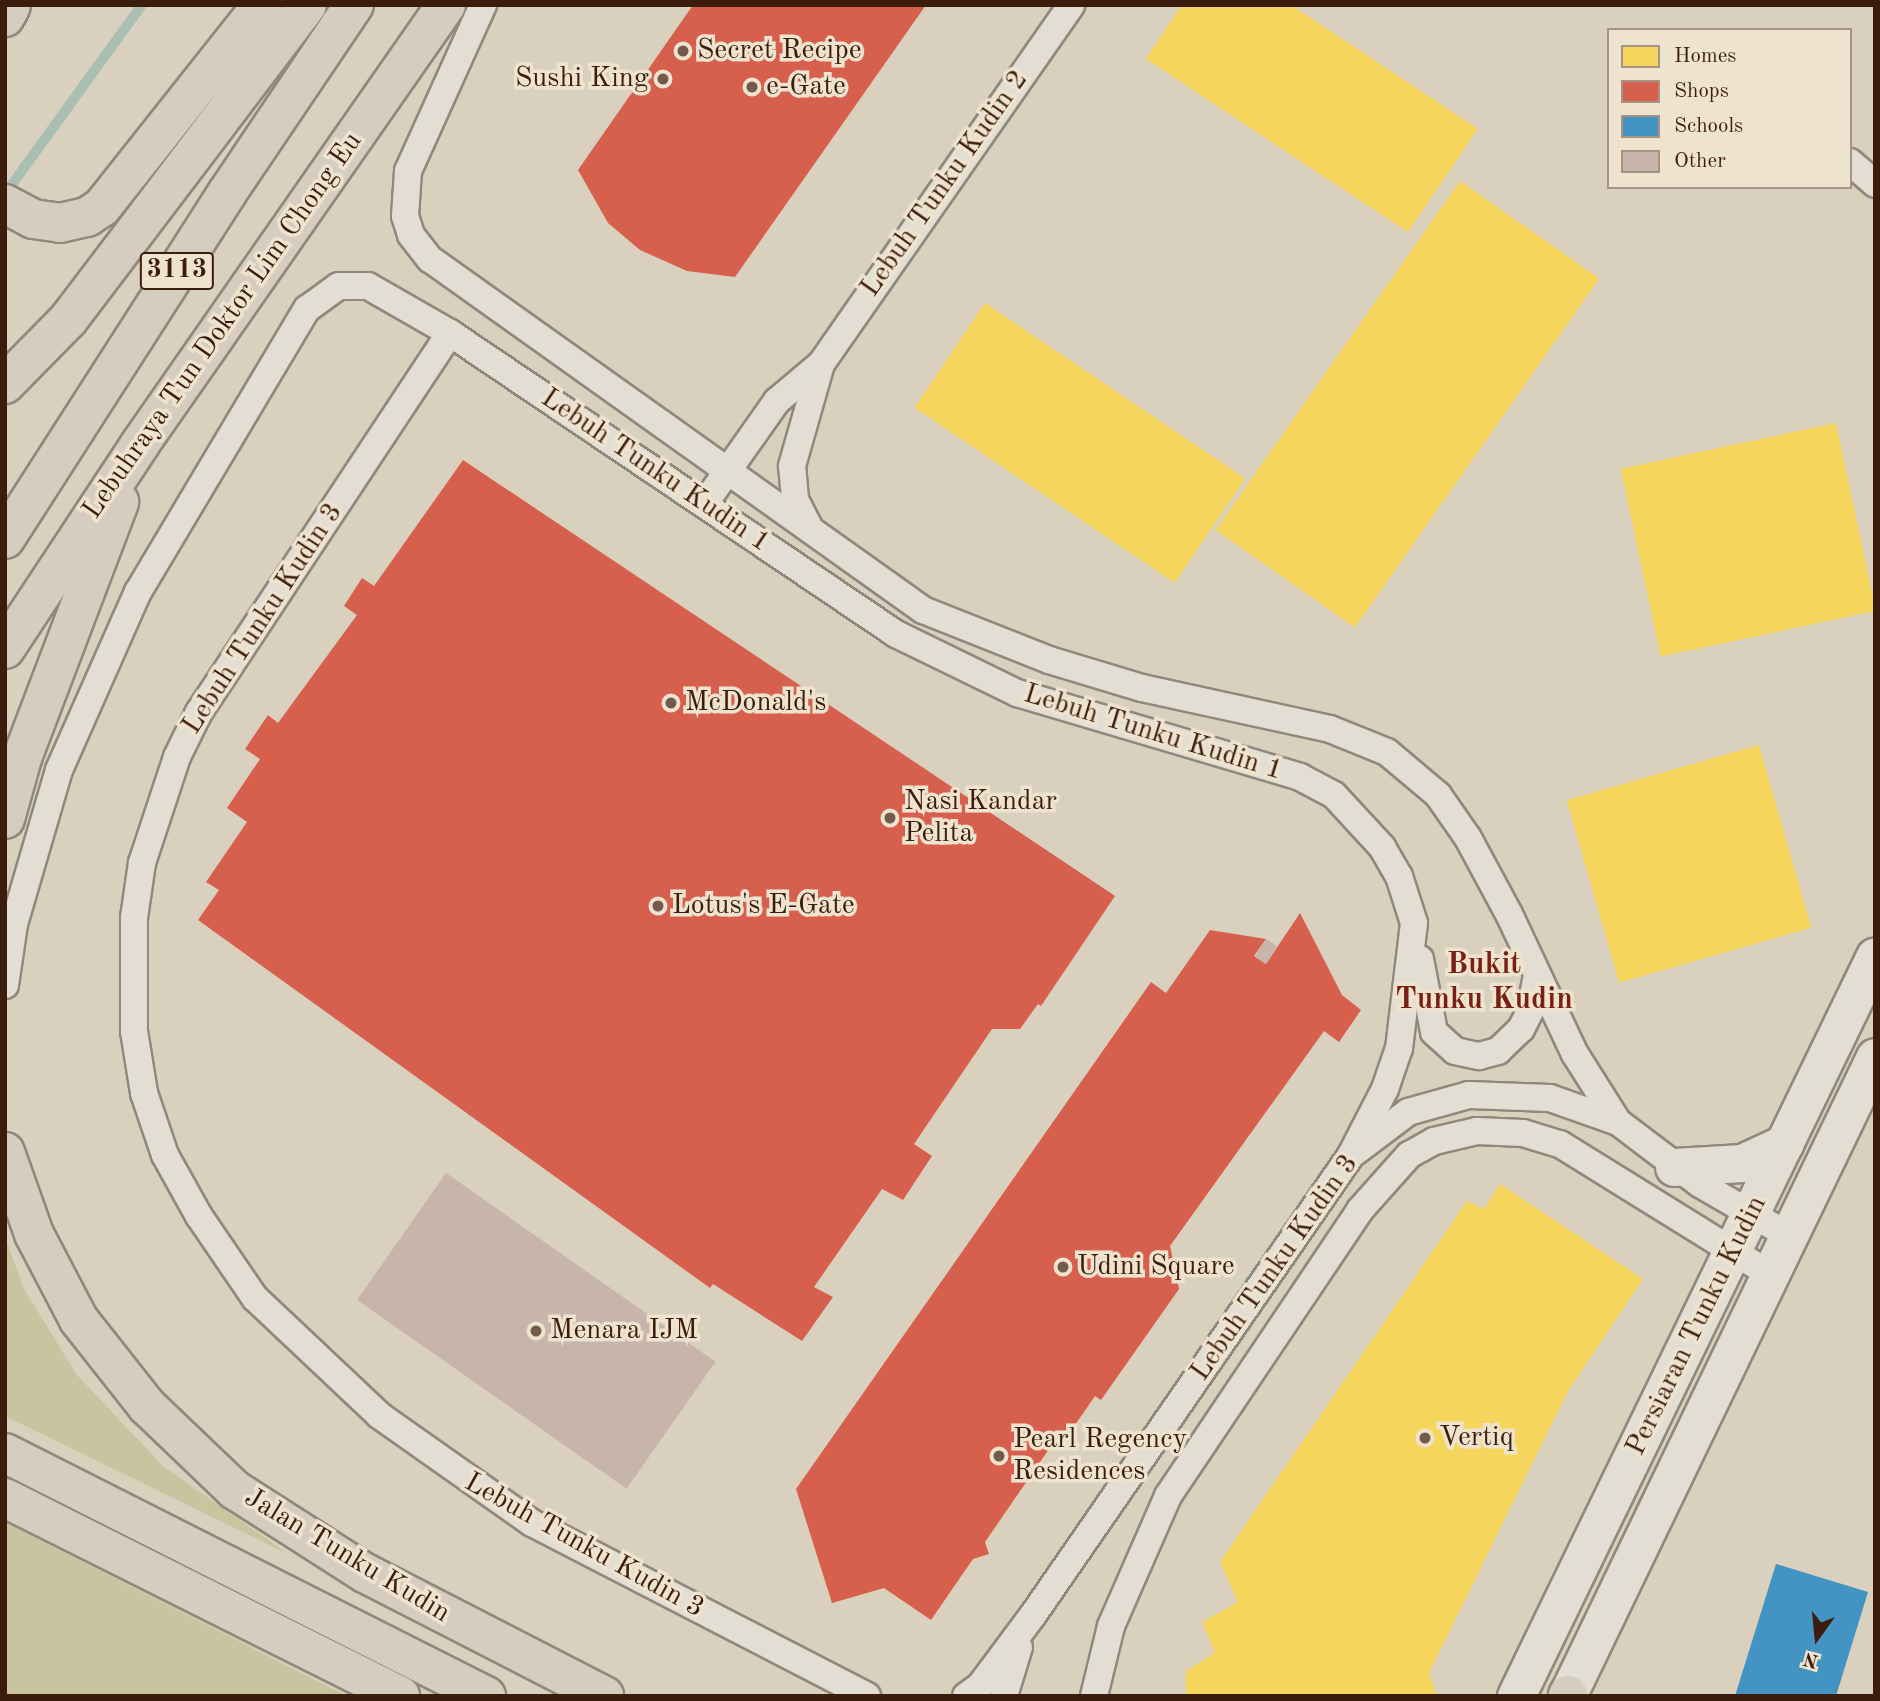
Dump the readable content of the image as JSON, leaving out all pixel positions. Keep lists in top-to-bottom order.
{
  "streets": {
    "highway": ["3113", "Lebuhraya Tun Doktor Lim Chong Eu", "Jalan Tunku Kudin"],
    "street": [
      "Lebuh Tunku Kudin 2",
      "Lebuh Tunku Kudin 1",
      "Lebuh Tunku Kudin 3",
      "Persiaran Tunku Kudin"
    ]
  },
  "crossings": [
    ["Lebuh Tunku Kudin 2", "Lebuh Tunku Kudin 1"],
    ["Lebuh Tunku Kudin 1", "Lebuh Tunku Kudin 3"],
    ["Lebuh Tunku Kudin 1", "Persiaran Tunku Kudin"],
    ["Lebuh Tunku Kudin 3", "Persiaran Tunku Kudin"]
  ],
  "districts": ["Bukit Tunku Kudin"],
  "places": [
    "Secret Recipe",
    "Sushi King",
    "e-Gate",
    "McDonald's",
    "Nasi Kandar Pelita",
    "Lotus's E-Gate",
    "Udini Square",
    "Menara IJM",
    "Vertiq",
    "Pearl Regency Residences"
  ],
  "legend": [
    "Homes",
    "Shops",
    "Schools",
    "Other"
  ],
  "north": "bottom"
}
